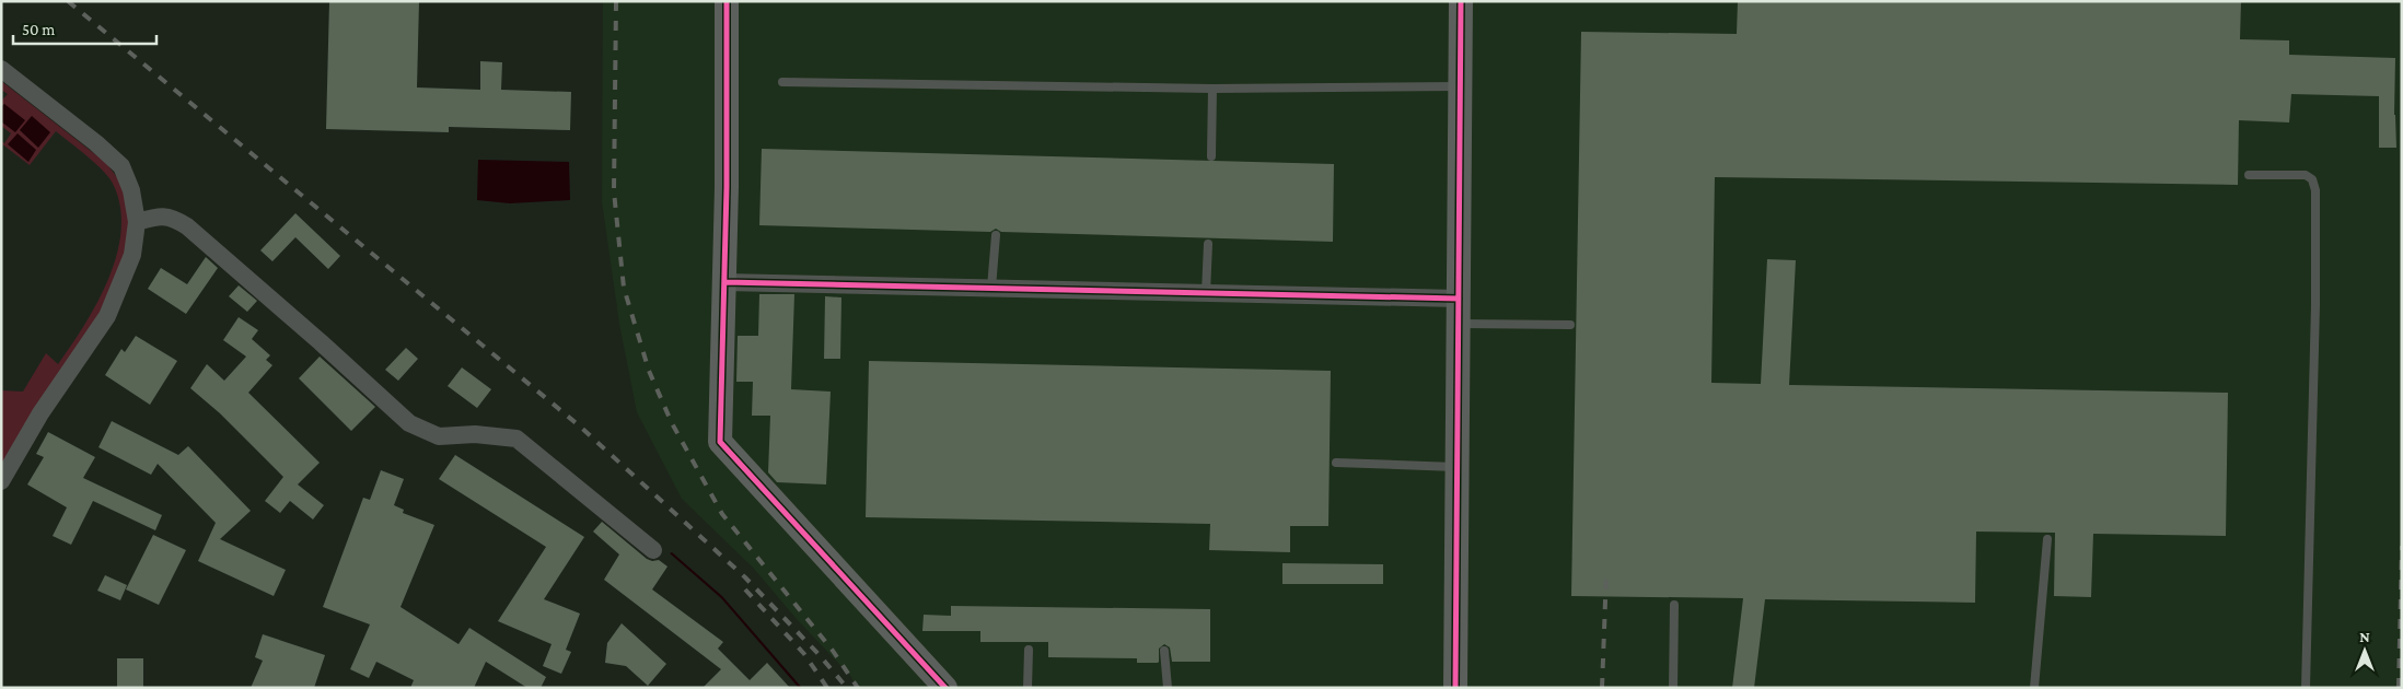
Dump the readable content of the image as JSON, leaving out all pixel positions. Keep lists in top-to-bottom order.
{
  "scale_bar": "50 m",
  "north": "top"
}
